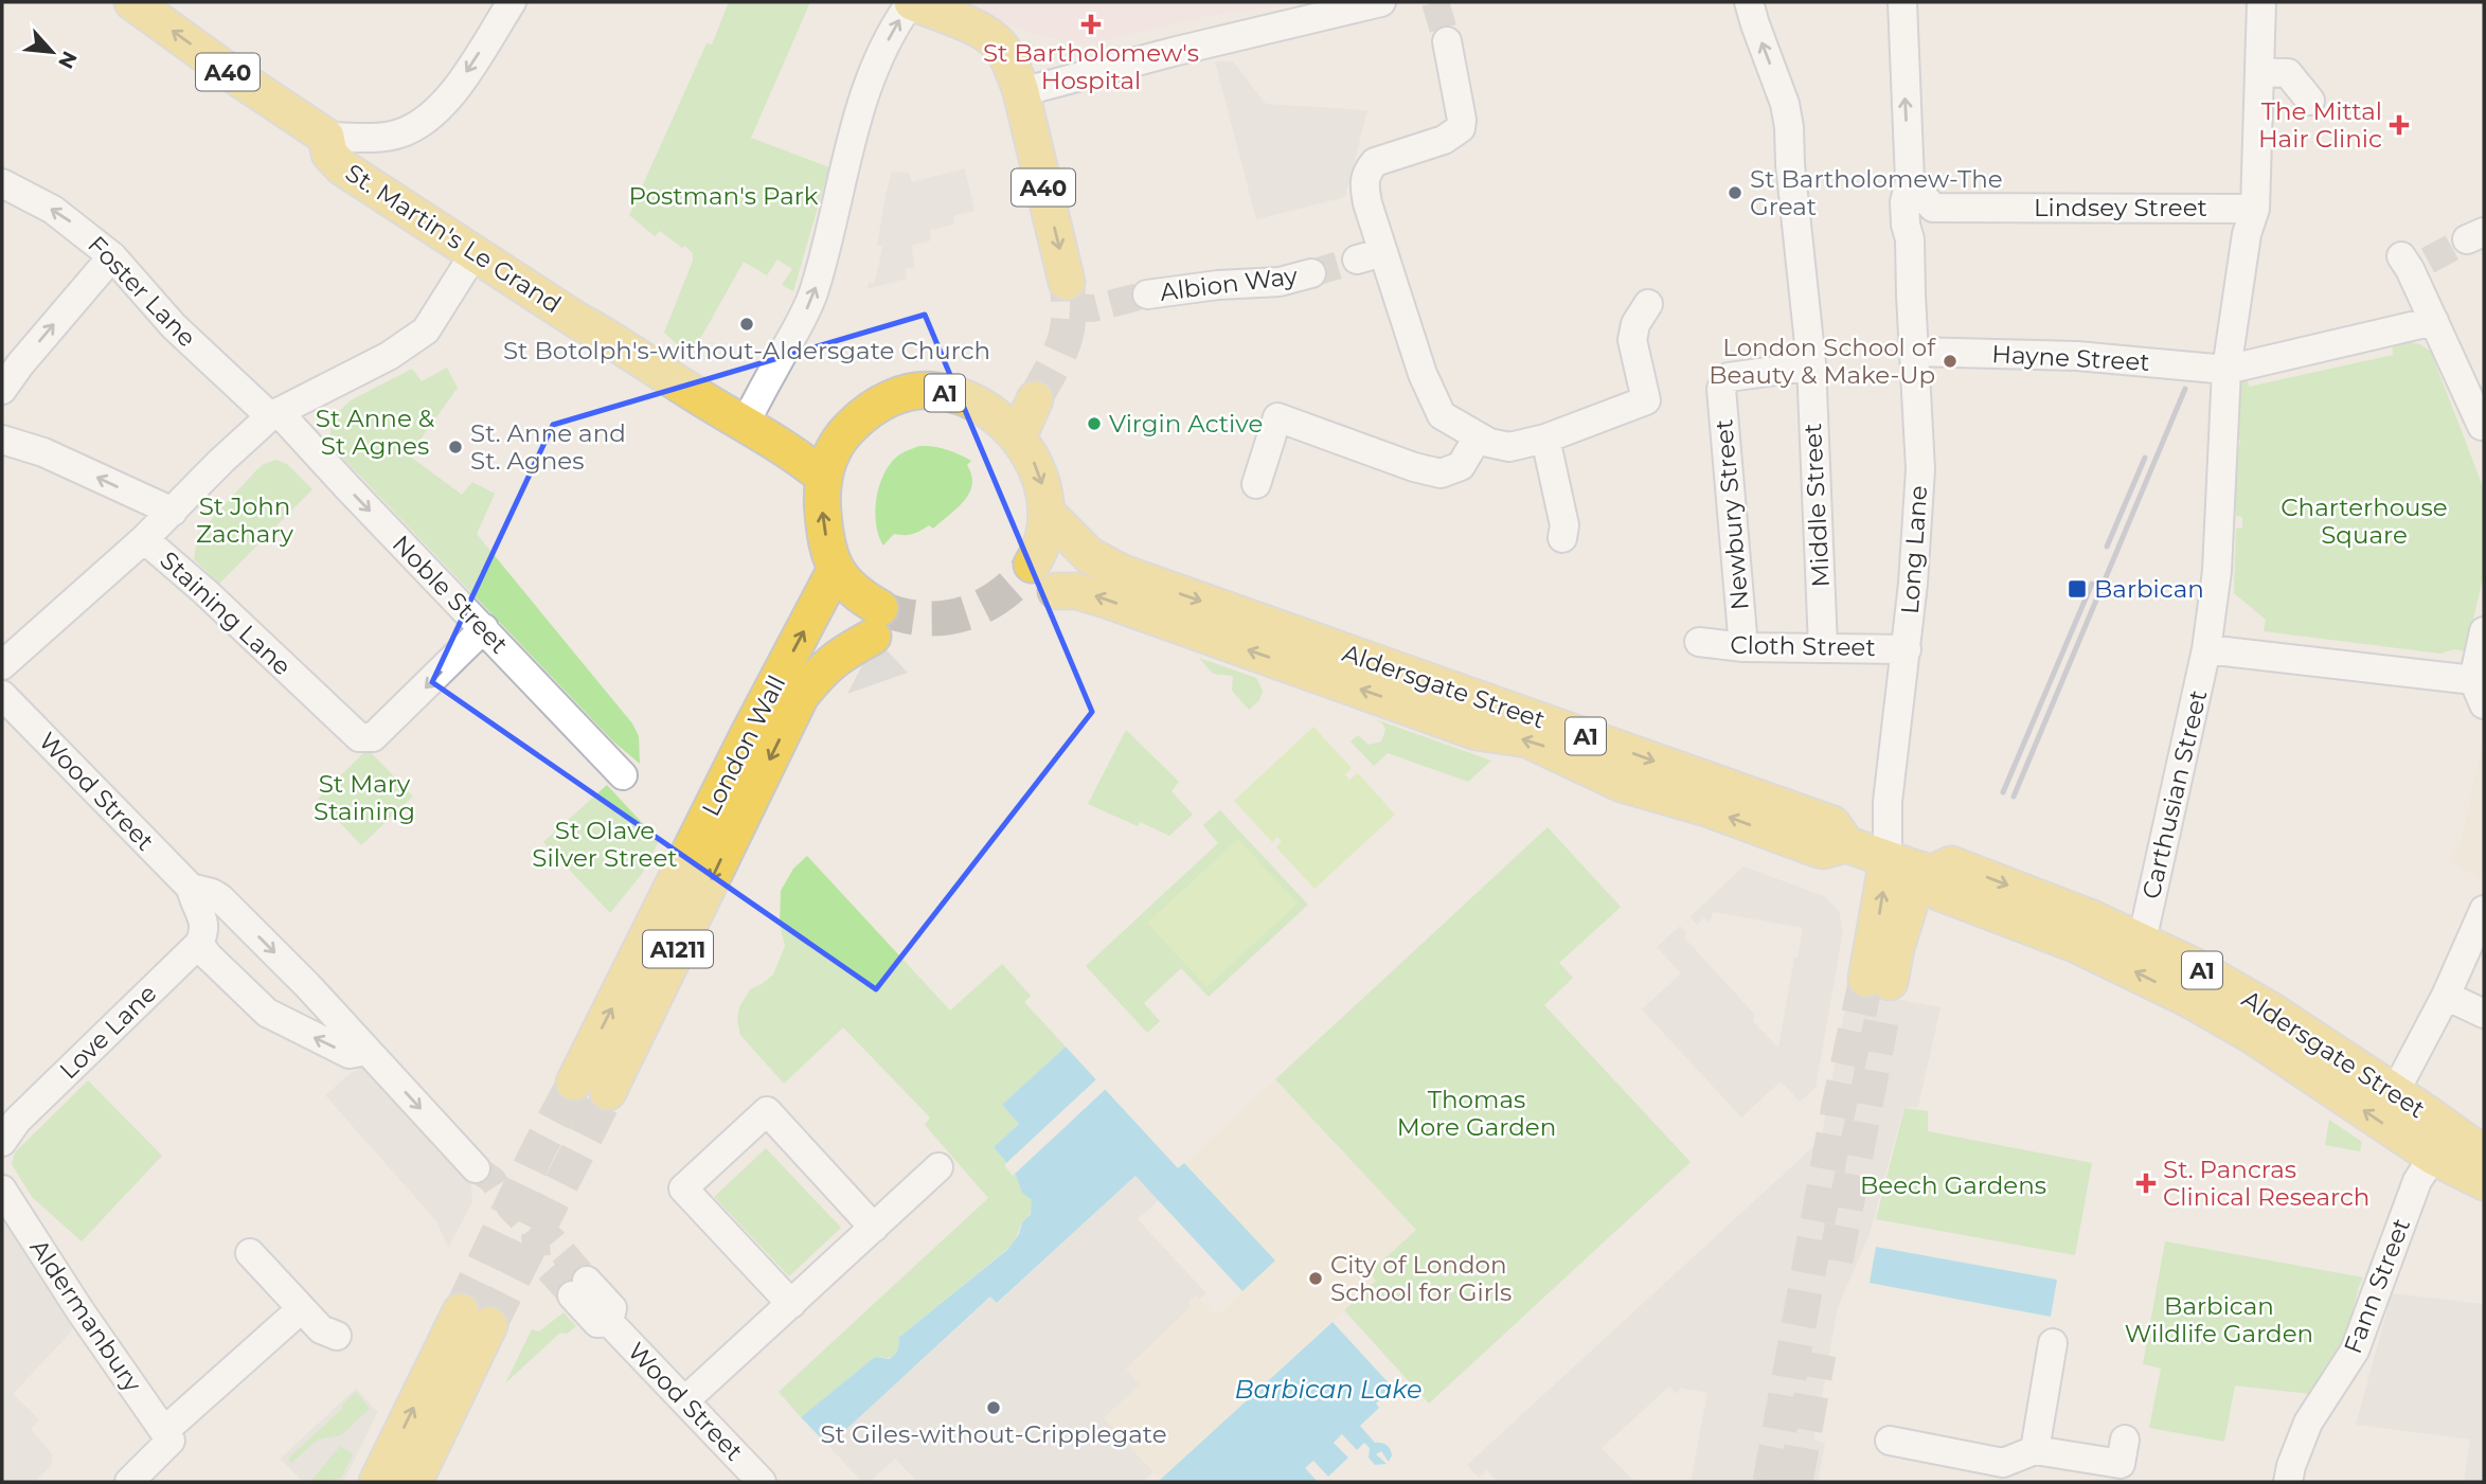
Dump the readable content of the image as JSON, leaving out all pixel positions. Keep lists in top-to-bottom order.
{
  "streets": {
    "main road": [
      "A40",
      "St. Martin's Le Grand",
      "A1",
      "Aldersgate Street",
      "London Wall",
      "A1211"
    ],
    "street": [
      "Lindsey Street",
      "Albion Way",
      "Foster Lane",
      "Hayne Street",
      "Middle Street",
      "Newbury Street",
      "Long Lane",
      "Noble Street",
      "Staining Lane",
      "Cloth Street",
      "Wood Street",
      "Carthusian Street",
      "Love Lane",
      "Fann Street",
      "Aldermanbury"
    ]
  },
  "crossings": [
    ["A40", "St. Martin's Le Grand"],
    ["A40", "A1"],
    ["Foster Lane", "Noble Street"],
    ["Hayne Street", "Long Lane"],
    ["A1", "Aldersgate Street"],
    ["A1", "London Wall"],
    ["A1", "Fann Street"],
    ["Middle Street", "Newbury Street"],
    ["Middle Street", "Cloth Street"],
    ["Newbury Street", "Cloth Street"],
    ["Long Lane", "Cloth Street"],
    ["Long Lane", "Aldersgate Street"],
    ["Noble Street", "Staining Lane"],
    ["Aldersgate Street", "Carthusian Street"],
    ["Aldersgate Street", "Fann Street"],
    ["Wood Street", "Love Lane"]
  ],
  "one_way": ["Foster Lane", "Middle Street", "Noble Street"],
  "water": ["Barbican Lake"],
  "parks": [
    "Postman's Park",
    "St Anne & St Agnes",
    "St John Zachary",
    "Charterhouse Square",
    "St Mary Staining",
    "St Olave Silver Street",
    "Thomas More Garden",
    "Beech Gardens",
    "Barbican Wildlife Garden"
  ],
  "places": {
    "health": ["St Bartholomew's Hospital", "The Mittal Hair Clinic", "St. Pancras Clinical Research"],
    "other": [
      "St Bartholomew-The Great",
      "St Botolph's-without-Aldersgate Church",
      "London School of Beauty & Make-Up",
      "Virgin Active",
      "St. Anne and St. Agnes",
      "City of London School for Girls",
      "St Giles-without-Cripplegate"
    ],
    "transit": ["Barbican"]
  },
  "north": "bottom right"
}
